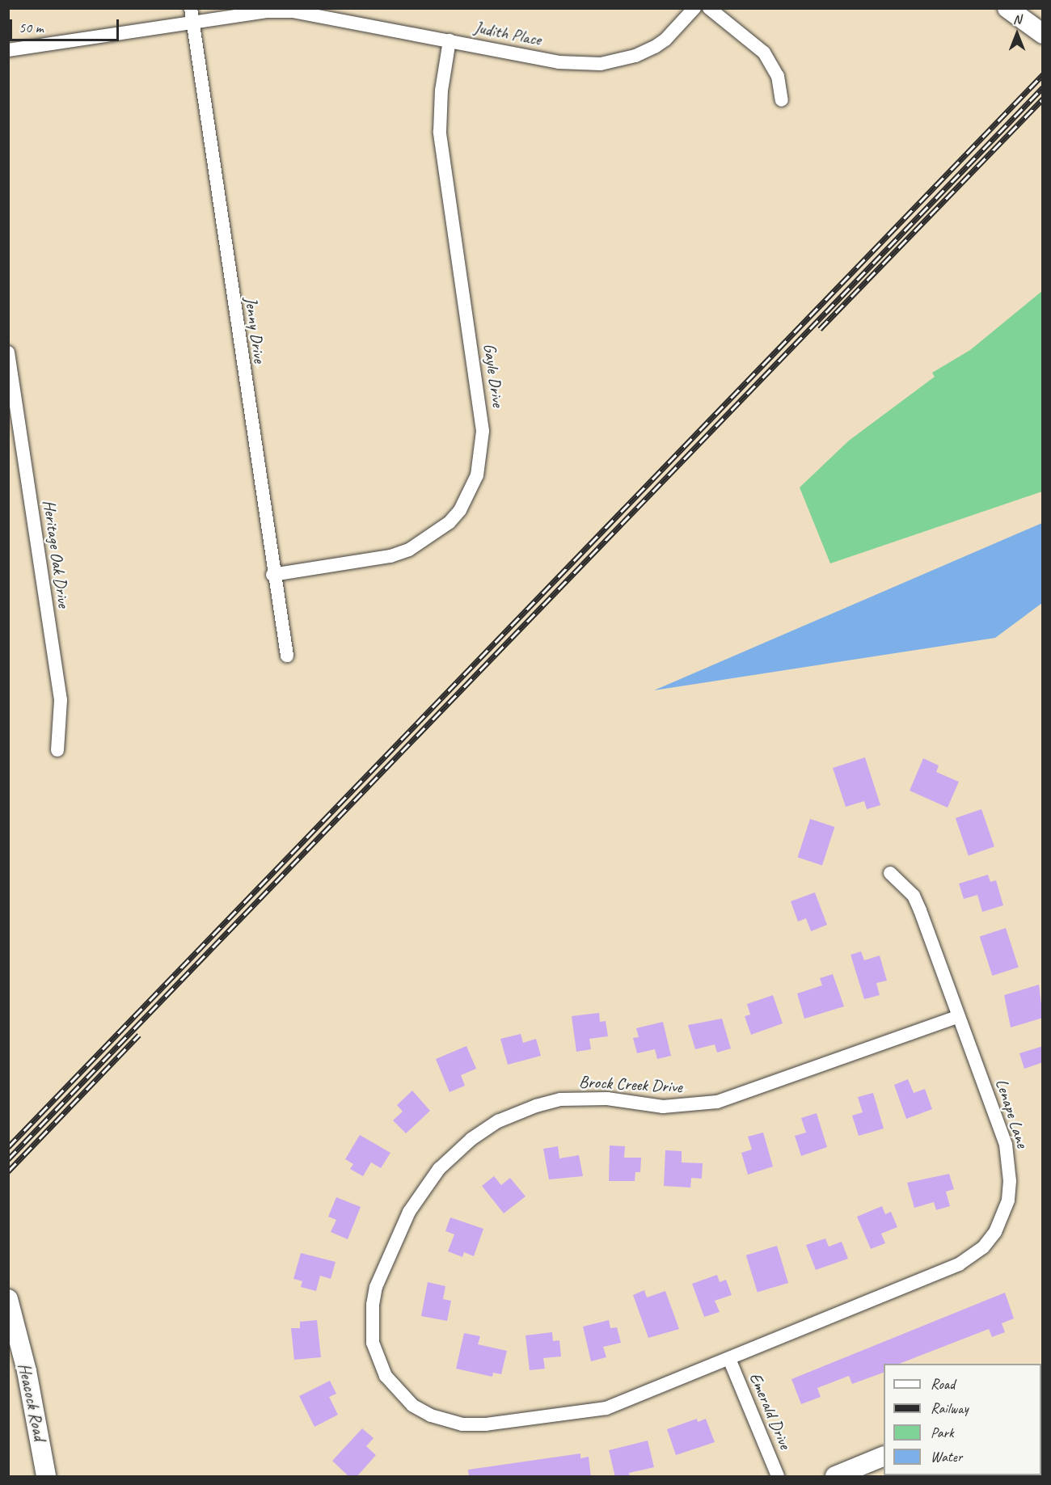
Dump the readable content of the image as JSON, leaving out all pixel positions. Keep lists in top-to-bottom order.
{
  "streets": {
    "main road": ["Heacock Road"],
    "street": [
      "Judith Place",
      "Jenny Drive",
      "Gayle Drive",
      "Heritage Oak Drive",
      "Brock Creek Drive",
      "Lenape Lane",
      "Emerald Drive"
    ]
  },
  "crossings": [
    ["Judith Place", "Jenny Drive"],
    ["Judith Place", "Gayle Drive"],
    ["Jenny Drive", "Gayle Drive"],
    ["Brock Creek Drive", "Lenape Lane"],
    ["Brock Creek Drive", "Emerald Drive"],
    ["Lenape Lane", "Emerald Drive"]
  ],
  "legend": [
    "Road",
    "Railway",
    "Park",
    "Water"
  ],
  "scale_bar": "50 m",
  "north": "top"
}
